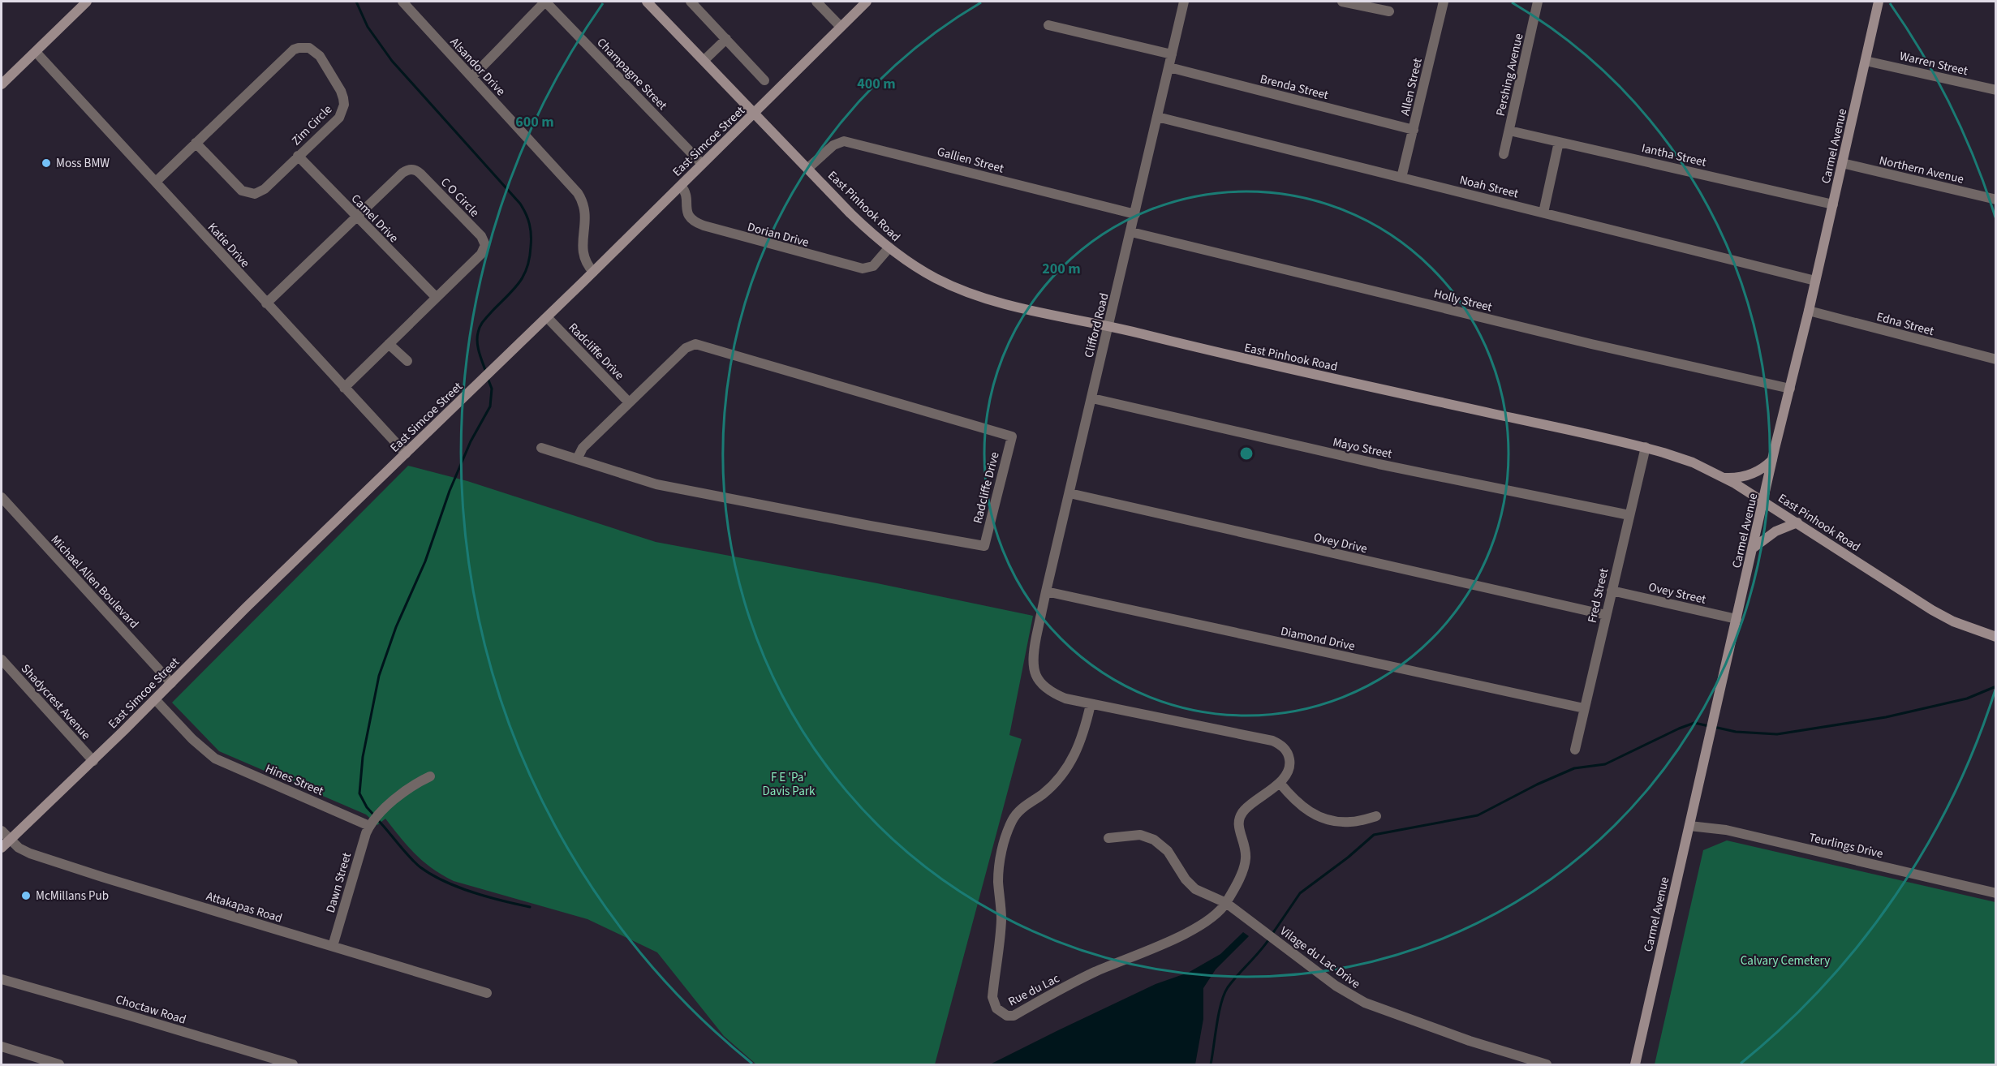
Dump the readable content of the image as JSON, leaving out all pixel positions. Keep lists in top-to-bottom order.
{
  "streets": {
    "main road": ["East Simcoe Street", "Carmel Avenue", "East Pinhook Road"],
    "street": [
      "Warren Street",
      "Alsandor Drive",
      "Champagne Street",
      "Pershing Avenue",
      "Brenda Street",
      "Allen Street",
      "Zim Circle",
      "Iantha Street",
      "Gallien Street",
      "Northern Avenue",
      "Noah Street",
      "C O Circle",
      "Camel Drive",
      "Dorian Drive",
      "Katie Drive",
      "Holly Street",
      "Edna Street",
      "Clifford Road",
      "Radcliffe Drive",
      "Mayo Street",
      "Ovey Drive",
      "Michael Allen Boulevard",
      "Ovey Street",
      "Fred Street",
      "Diamond Drive",
      "Shadycrest Avenue",
      "Hines Street",
      "Teurlings Drive",
      "Dawn Street",
      "Attakapas Road",
      "Vilage du Lac Drive",
      "Rue du Lac",
      "Choctaw Road"
    ]
  },
  "crossings": [
    ["Warren Street", "Carmel Avenue"],
    ["Alsandor Drive", "East Simcoe Street"],
    ["Champagne Street", "East Simcoe Street"],
    ["Pershing Avenue", "Iantha Street"],
    ["Brenda Street", "Allen Street"],
    ["Brenda Street", "Clifford Road"],
    ["Allen Street", "Noah Street"],
    ["Zim Circle", "Camel Drive"],
    ["Zim Circle", "Katie Drive"],
    ["East Simcoe Street", "East Pinhook Road"],
    ["East Simcoe Street", "Dorian Drive"],
    ["East Simcoe Street", "Katie Drive"],
    ["East Simcoe Street", "Radcliffe Drive"],
    ["East Simcoe Street", "Michael Allen Boulevard"],
    ["East Simcoe Street", "Shadycrest Avenue"],
    ["East Simcoe Street", "Hines Street"],
    ["East Simcoe Street", "Attakapas Road"],
    ["Carmel Avenue", "Iantha Street"],
    ["Carmel Avenue", "Northern Avenue"],
    ["Carmel Avenue", "Noah Street"],
    ["Carmel Avenue", "East Pinhook Road"],
    ["Carmel Avenue", "Holly Street"],
    ["Carmel Avenue", "Edna Street"],
    ["Carmel Avenue", "Ovey Street"],
    ["Carmel Avenue", "Teurlings Drive"],
    ["Gallien Street", "East Pinhook Road"],
    ["Gallien Street", "Clifford Road"],
    ["Noah Street", "Clifford Road"],
    ["C O Circle", "Camel Drive"],
    ["C O Circle", "Katie Drive"],
    ["East Pinhook Road", "Dorian Drive"],
    ["East Pinhook Road", "Clifford Road"],
    ["East Pinhook Road", "Fred Street"],
    ["Holly Street", "Clifford Road"],
    ["Clifford Road", "Mayo Street"],
    ["Clifford Road", "Ovey Drive"],
    ["Clifford Road", "Diamond Drive"],
    ["Clifford Road", "Rue du Lac"],
    ["Mayo Street", "Fred Street"],
    ["Ovey Drive", "Fred Street"],
    ["Ovey Street", "Fred Street"],
    ["Fred Street", "Diamond Drive"],
    ["Hines Street", "Dawn Street"],
    ["Dawn Street", "Attakapas Road"],
    ["Vilage du Lac Drive", "Rue du Lac"]
  ],
  "parks": ["F E 'Pa' Davis Park", "Calvary Cemetery"],
  "places": ["Moss BMW", "McMillans Pub"],
  "rings": ["400 m", "600 m", "200 m"]
}
